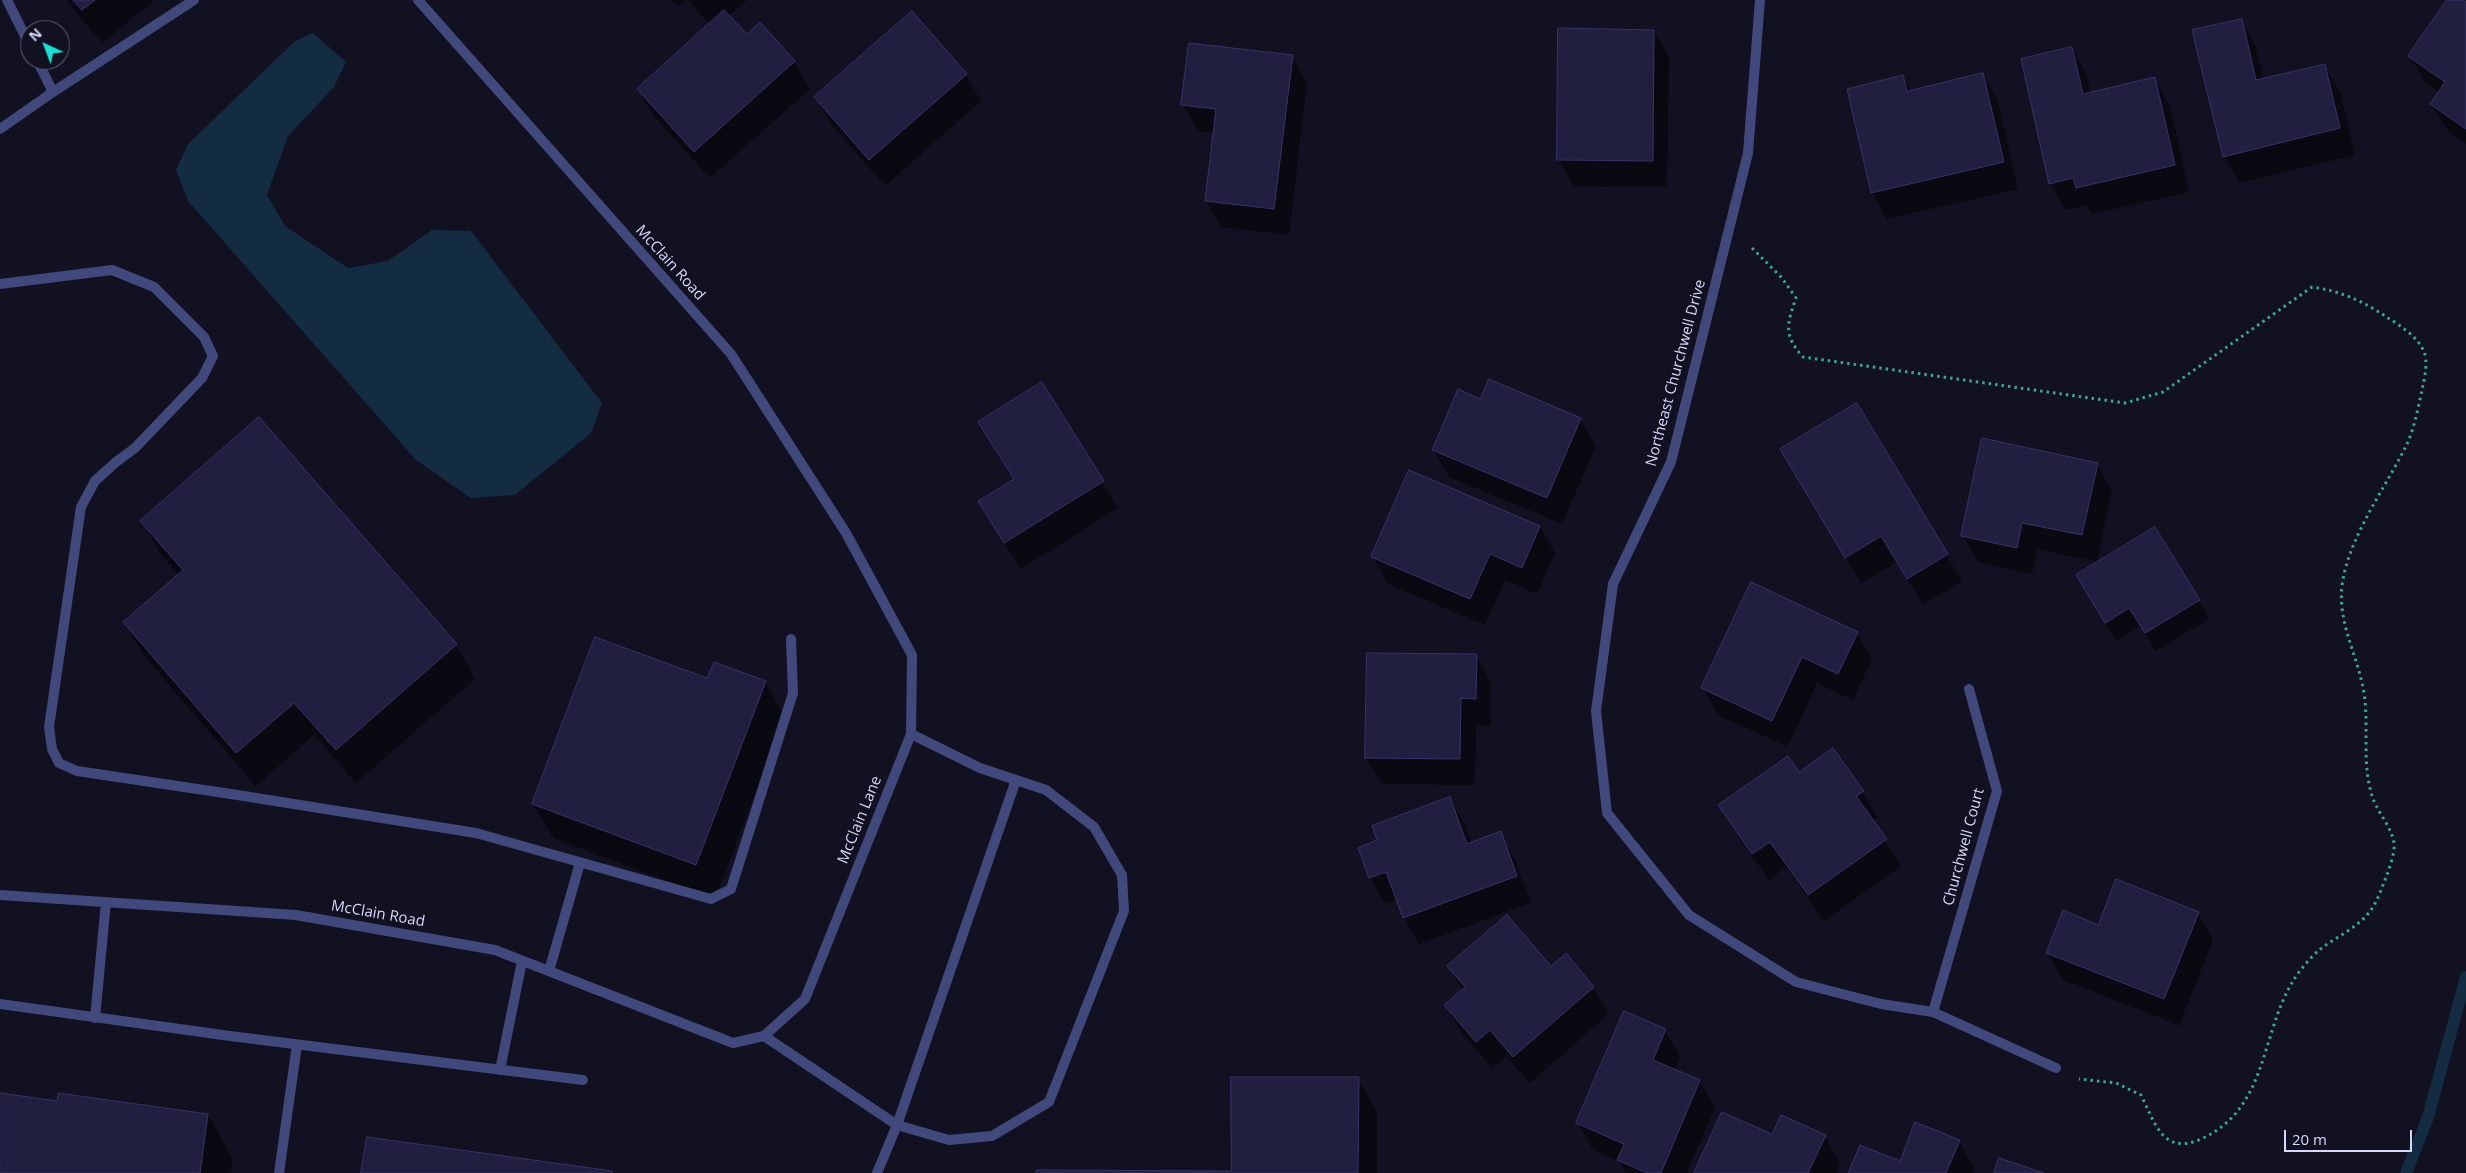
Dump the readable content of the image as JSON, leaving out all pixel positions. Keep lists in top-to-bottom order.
{
  "streets": {
    "street": [
      "McClain Road",
      "Northeast Churchwell Drive",
      "McClain Lane",
      "Churchwell Court"
    ]
  },
  "crossings": [
    ["McClain Road", "McClain Lane"],
    ["Northeast Churchwell Drive", "Churchwell Court"]
  ],
  "scale_bar": "20 m",
  "north": "top left"
}
